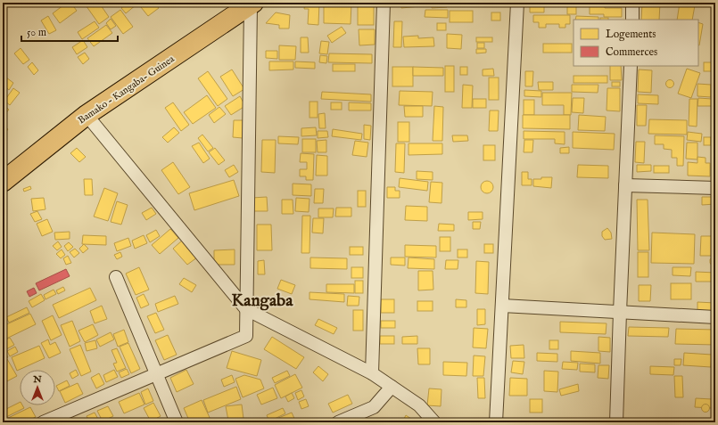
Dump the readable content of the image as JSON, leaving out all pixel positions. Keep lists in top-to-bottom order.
{
  "streets": {
    "main road": ["Bamako - Kangaba- Guinea"]
  },
  "districts": ["Kangaba"],
  "legend": ["Logements", "Commerces"],
  "scale_bar": "50 m",
  "north": "top"
}
